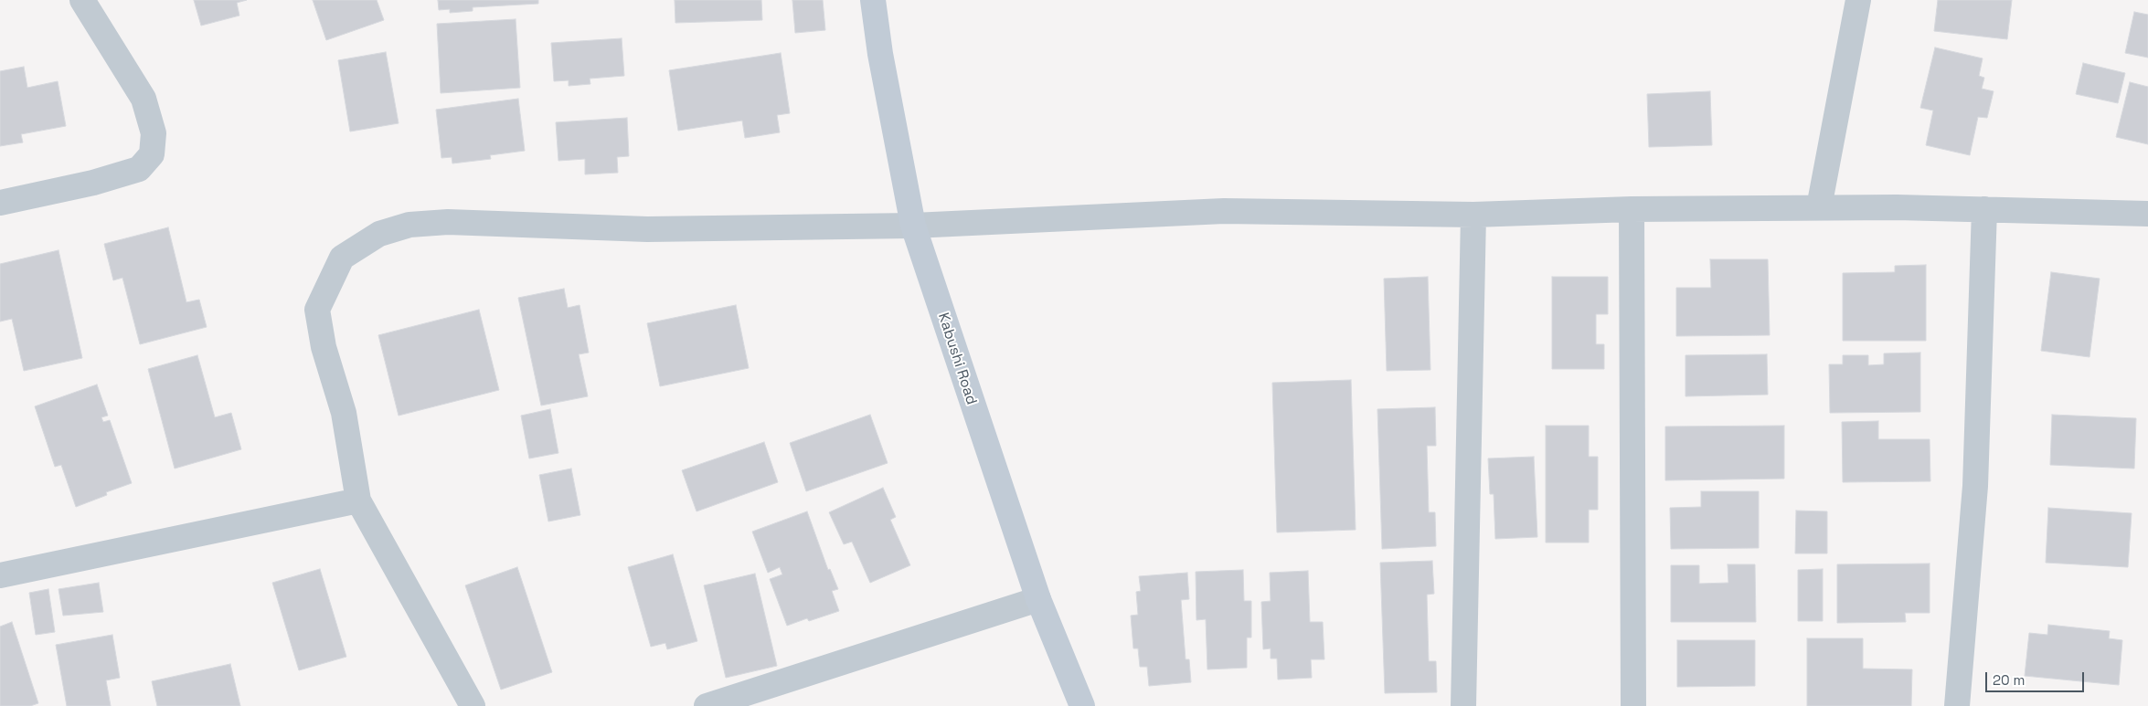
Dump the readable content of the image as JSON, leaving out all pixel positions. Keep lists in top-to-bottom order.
{
  "streets": {
    "main road": ["Kabushi Road"]
  },
  "scale_bar": "20 m"
}
